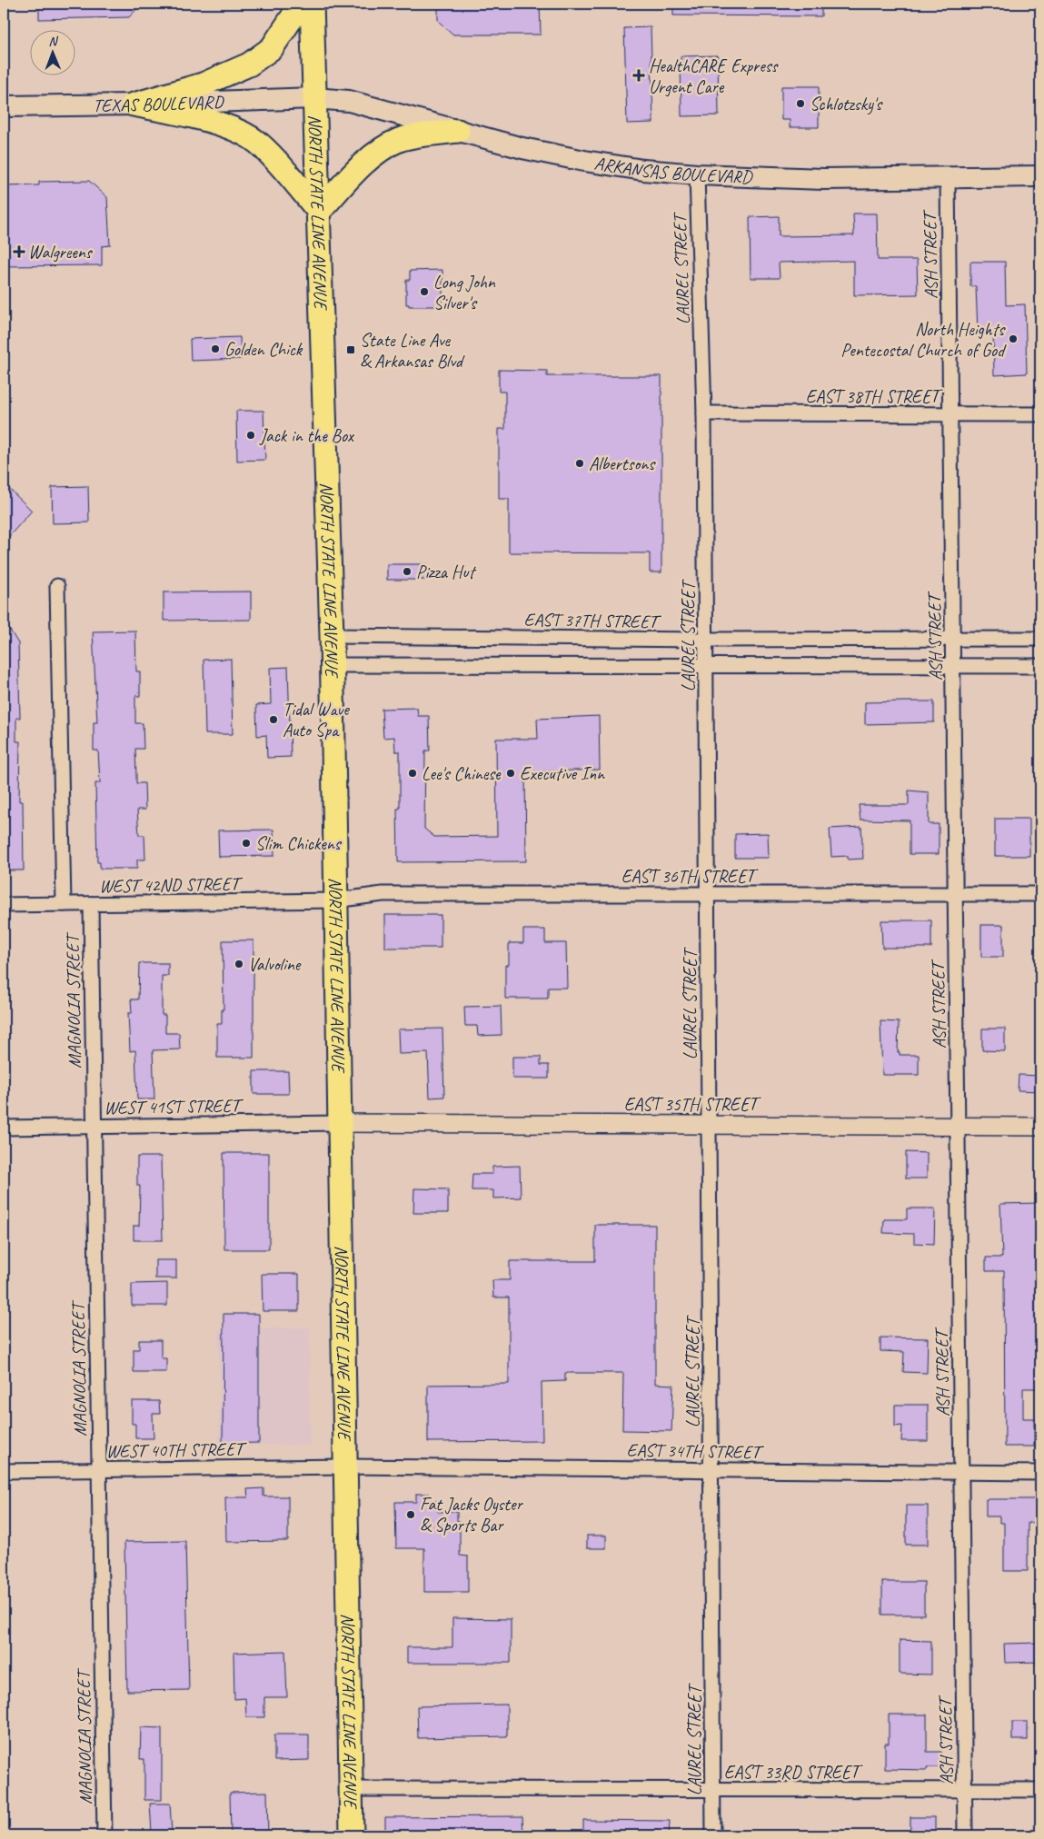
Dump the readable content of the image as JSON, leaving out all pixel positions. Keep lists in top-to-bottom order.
{
  "streets": {
    "main road": ["TEXAS BOULEVARD", "ARKANSAS BOULEVARD", "NORTH STATE LINE AVENUE"],
    "street": [
      "ASH STREET",
      "LAUREL STREET",
      "EAST 38TH STREET",
      "EAST 37TH STREET",
      "EAST 36TH STREET",
      "WEST 42ND STREET",
      "MAGNOLIA STREET",
      "EAST 35TH STREET",
      "WEST 41ST STREET",
      "WEST 40TH STREET",
      "EAST 34TH STREET",
      "EAST 33RD STREET"
    ]
  },
  "crossings": [
    ["TEXAS BOULEVARD", "ARKANSAS BOULEVARD"],
    ["TEXAS BOULEVARD", "NORTH STATE LINE AVENUE"],
    ["ARKANSAS BOULEVARD", "NORTH STATE LINE AVENUE"],
    ["ARKANSAS BOULEVARD", "ASH STREET"],
    ["ARKANSAS BOULEVARD", "LAUREL STREET"],
    ["NORTH STATE LINE AVENUE", "EAST 37TH STREET"],
    ["NORTH STATE LINE AVENUE", "EAST 36TH STREET"],
    ["NORTH STATE LINE AVENUE", "WEST 42ND STREET"],
    ["NORTH STATE LINE AVENUE", "EAST 35TH STREET"],
    ["NORTH STATE LINE AVENUE", "WEST 41ST STREET"],
    ["NORTH STATE LINE AVENUE", "WEST 40TH STREET"],
    ["NORTH STATE LINE AVENUE", "EAST 34TH STREET"],
    ["NORTH STATE LINE AVENUE", "EAST 33RD STREET"],
    ["ASH STREET", "EAST 38TH STREET"],
    ["ASH STREET", "EAST 37TH STREET"],
    ["ASH STREET", "EAST 36TH STREET"],
    ["ASH STREET", "EAST 35TH STREET"],
    ["ASH STREET", "EAST 34TH STREET"],
    ["ASH STREET", "EAST 33RD STREET"],
    ["LAUREL STREET", "EAST 38TH STREET"],
    ["LAUREL STREET", "EAST 37TH STREET"],
    ["LAUREL STREET", "EAST 36TH STREET"],
    ["LAUREL STREET", "EAST 35TH STREET"],
    ["LAUREL STREET", "EAST 34TH STREET"],
    ["LAUREL STREET", "EAST 33RD STREET"],
    ["EAST 36TH STREET", "WEST 42ND STREET"],
    ["WEST 42ND STREET", "MAGNOLIA STREET"],
    ["MAGNOLIA STREET", "WEST 41ST STREET"],
    ["MAGNOLIA STREET", "WEST 40TH STREET"],
    ["EAST 35TH STREET", "WEST 41ST STREET"],
    ["WEST 40TH STREET", "EAST 34TH STREET"]
  ],
  "places": {
    "health": ["HealthCARE Express Urgent Care", "Walgreens"],
    "other": [
      "Schlotzsky's",
      "Long John Silver's",
      "North Heights Pentecostal Church of God",
      "Golden Chick",
      "Jack in the Box",
      "Albertsons",
      "Pizza Hut",
      "Tidal Wave Auto Spa",
      "Lee's Chinese",
      "Executive Inn",
      "Slim Chickens",
      "Valvoline",
      "Fat Jacks Oyster & Sports Bar"
    ],
    "transit": ["State Line Ave & Arkansas Blvd"]
  },
  "north": "top"
}
